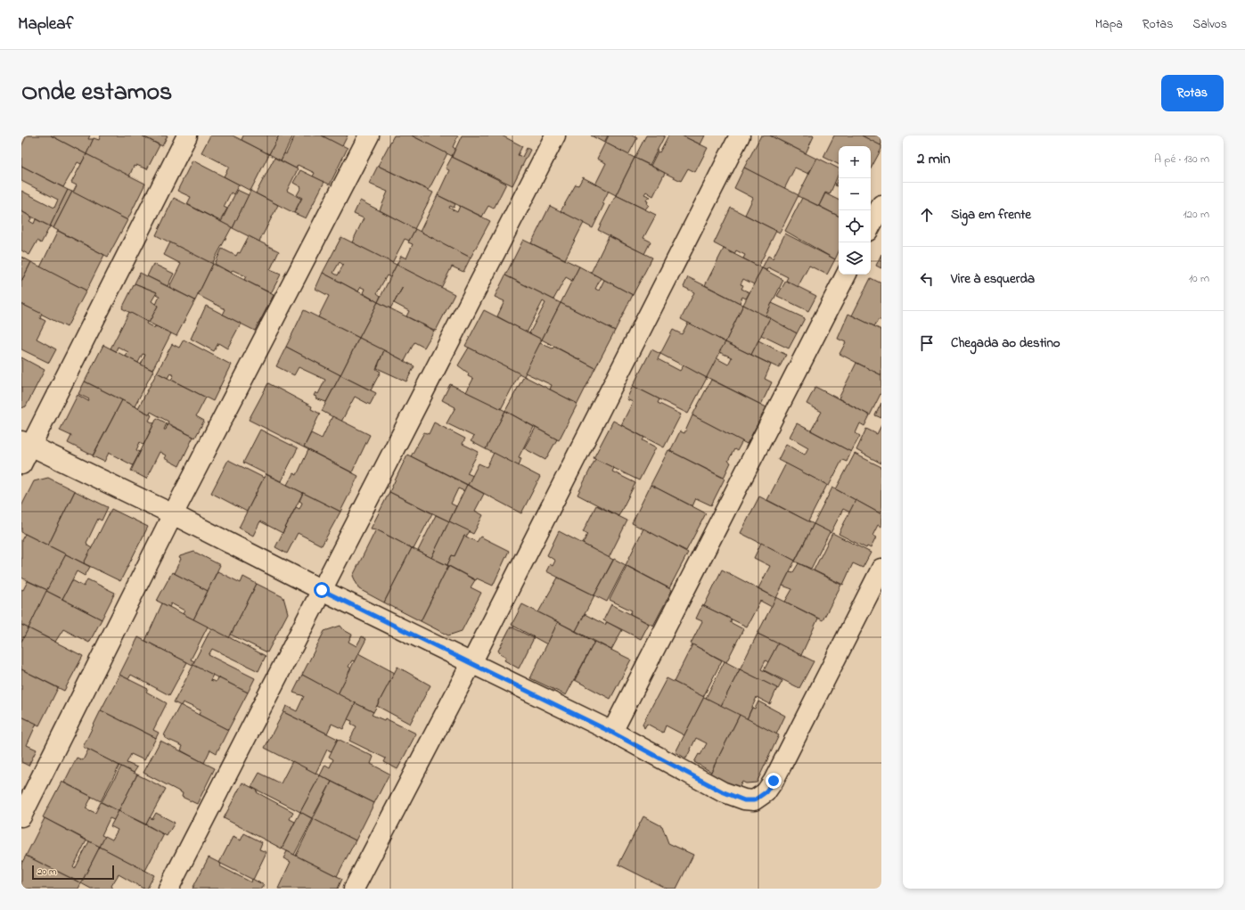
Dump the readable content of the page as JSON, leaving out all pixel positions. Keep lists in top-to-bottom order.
{
  "scale_bar": "20 m",
  "page": {
    "header": "Mapleaf",
    "nav": ["Mapa", "Rotas", "Salvos"],
    "title": "Onde estamos",
    "buttons": "Rotas",
    "heading": ["2 min", "A pé · 130 m"],
    "map_buttons": ["+", "−"],
    "list": [
      ["Siga em frente", "120 m"],
      ["Vire à esquerda", "10 m"],
      "Chegada ao destino"
    ],
    "scale": "20 m"
  }
}
